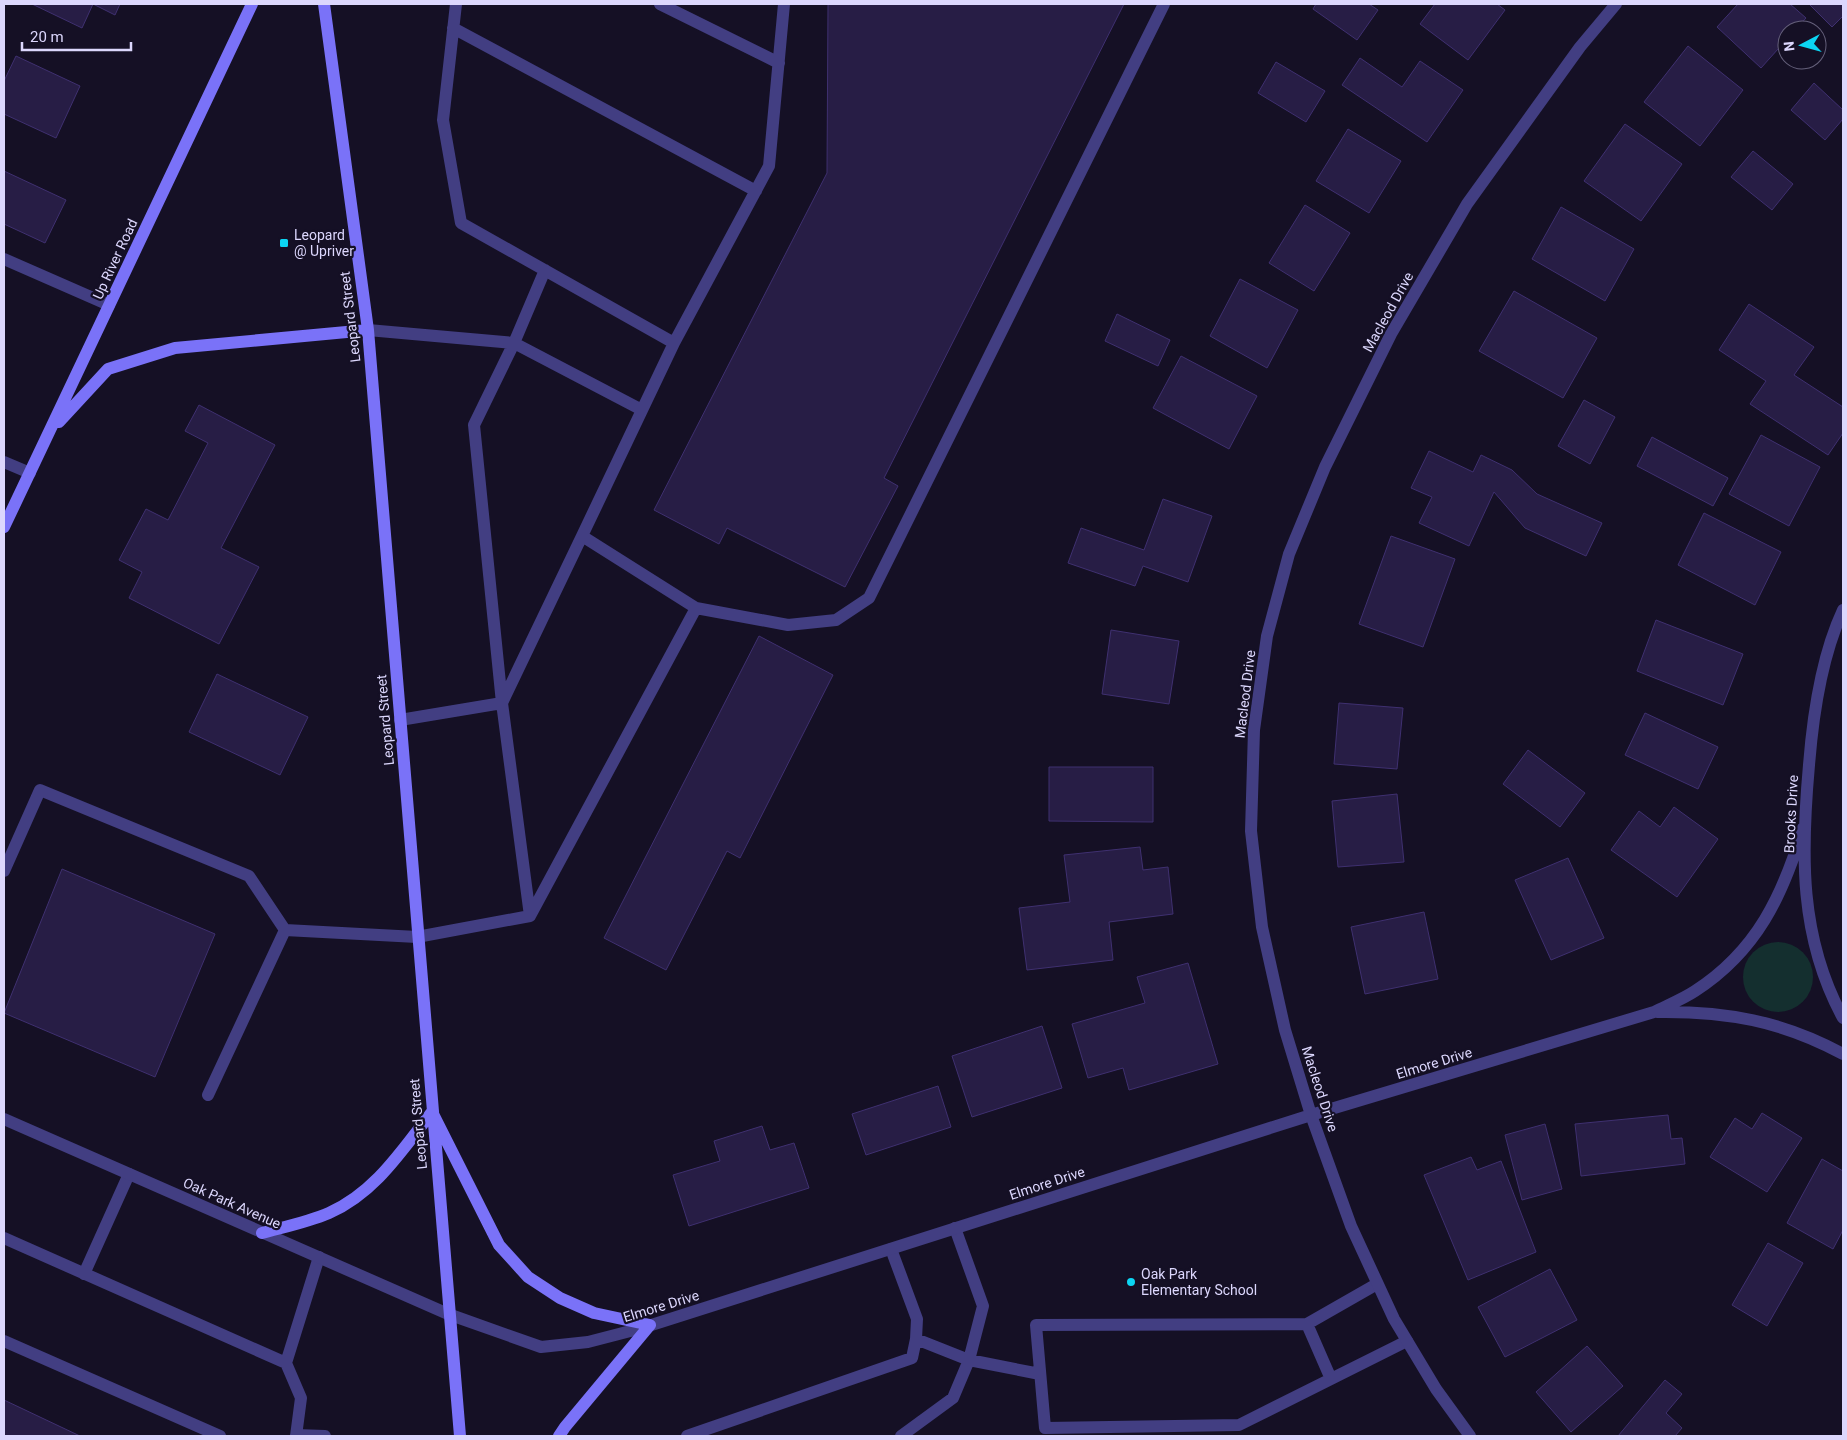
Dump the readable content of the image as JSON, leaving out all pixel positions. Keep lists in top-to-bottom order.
{
  "streets": {
    "main road": ["Up River Road", "Leopard Street"],
    "street": [
      "Macleod Drive",
      "Brooks Drive",
      "Elmore Drive",
      "Oak Park Avenue"
    ]
  },
  "crossings": [
    ["Macleod Drive", "Elmore Drive"],
    ["Leopard Street", "Elmore Drive"],
    ["Leopard Street", "Oak Park Avenue"],
    ["Brooks Drive", "Elmore Drive"],
    ["Elmore Drive", "Oak Park Avenue"]
  ],
  "places": {
    "transit": ["Leopard @ Upriver"],
    "other": ["Oak Park Elementary School"]
  },
  "scale_bar": "20 m",
  "north": "left"
}
